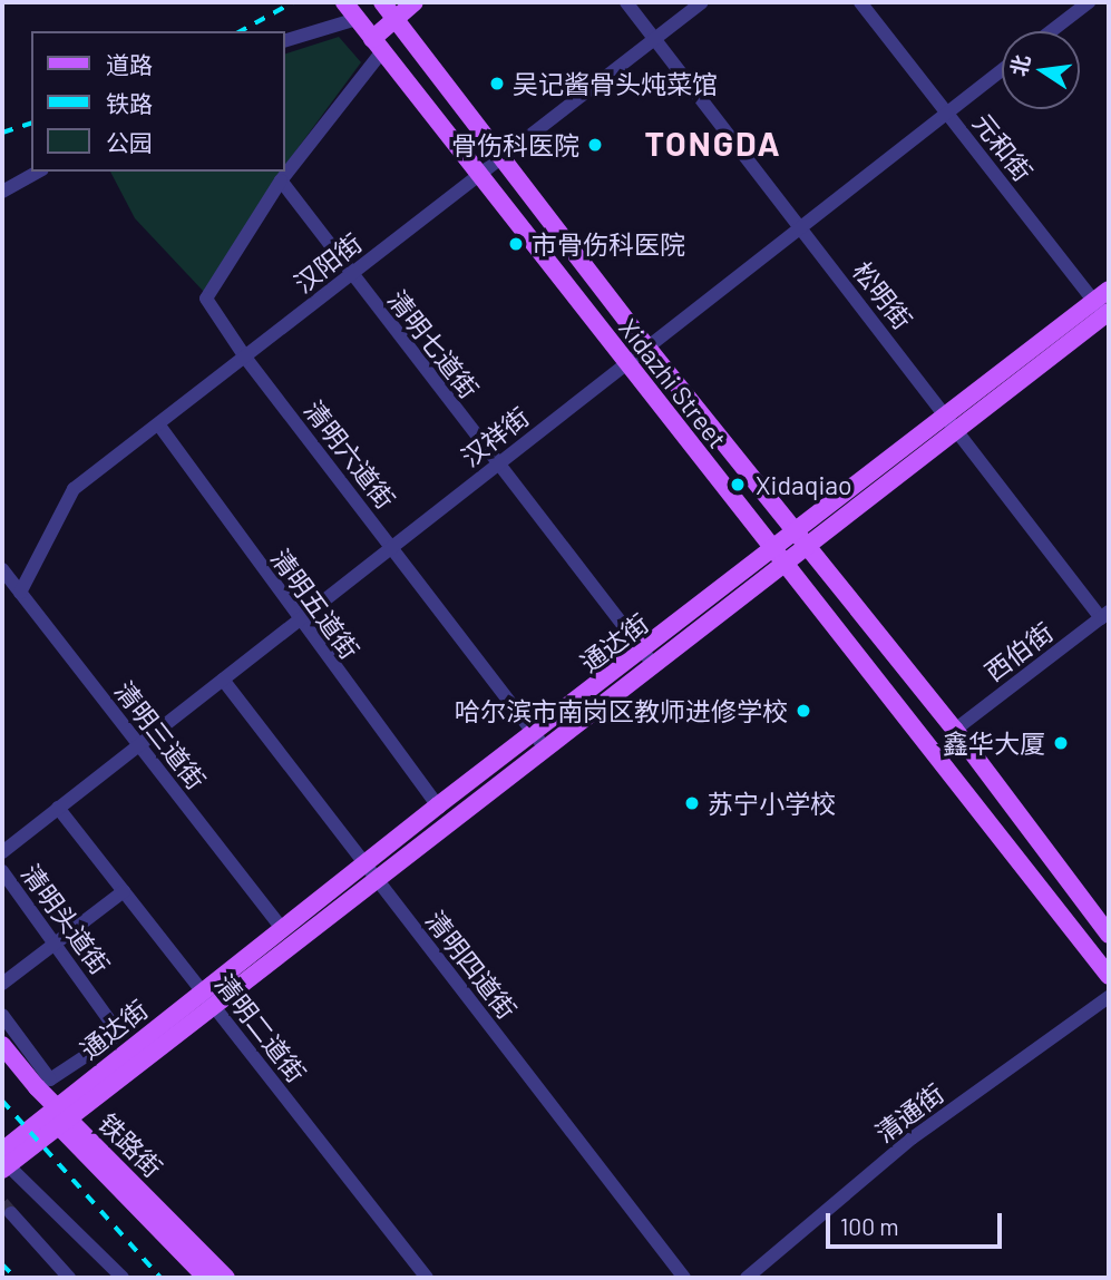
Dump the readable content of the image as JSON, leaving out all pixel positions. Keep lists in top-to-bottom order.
{
  "streets": {
    "main road": ["Xidazhi Street", "通达街", "铁路街"],
    "street": [
      "元和街",
      "汉阳街",
      "松明街",
      "清明七道街",
      "汉祥街",
      "清明六道街",
      "清明五道街",
      "西伯街",
      "清明三道街",
      "清明头道街",
      "清明四道街",
      "清明二道街",
      "清通街"
    ]
  },
  "crossings": [
    ["元和街", "汉祥街"],
    ["元和街", "通达街"],
    ["汉阳街", "松明街"],
    ["汉阳街", "清明七道街"],
    ["汉阳街", "Xidazhi Street"],
    ["汉阳街", "清明六道街"],
    ["汉阳街", "清明五道街"],
    ["汉阳街", "清明三道街"],
    ["松明街", "汉祥街"],
    ["松明街", "通达街"],
    ["松明街", "西伯街"],
    ["清明七道街", "汉祥街"],
    ["清明七道街", "清明六道街"],
    ["清明七道街", "通达街"],
    ["Xidazhi Street", "汉祥街"],
    ["Xidazhi Street", "通达街"],
    ["Xidazhi Street", "西伯街"],
    ["汉祥街", "清明六道街"],
    ["汉祥街", "清明五道街"],
    ["汉祥街", "清明三道街"],
    ["汉祥街", "清明四道街"],
    ["汉祥街", "清明二道街"],
    ["清明六道街", "通达街"],
    ["清明五道街", "通达街"],
    ["通达街", "清明三道街"],
    ["通达街", "清明四道街"],
    ["通达街", "清明二道街"]
  ],
  "districts": ["TONGDA"],
  "places": [
    "吴记酱骨头炖菜馆",
    "骨伤科医院",
    "市骨伤科医院",
    "Xidaqiao",
    "哈尔滨市南岗区教师进修学校",
    "鑫华大厦",
    "苏宁小学校"
  ],
  "legend": ["道路", "铁路", "公园"],
  "scale_bar": "100 m",
  "north": "left"
}
